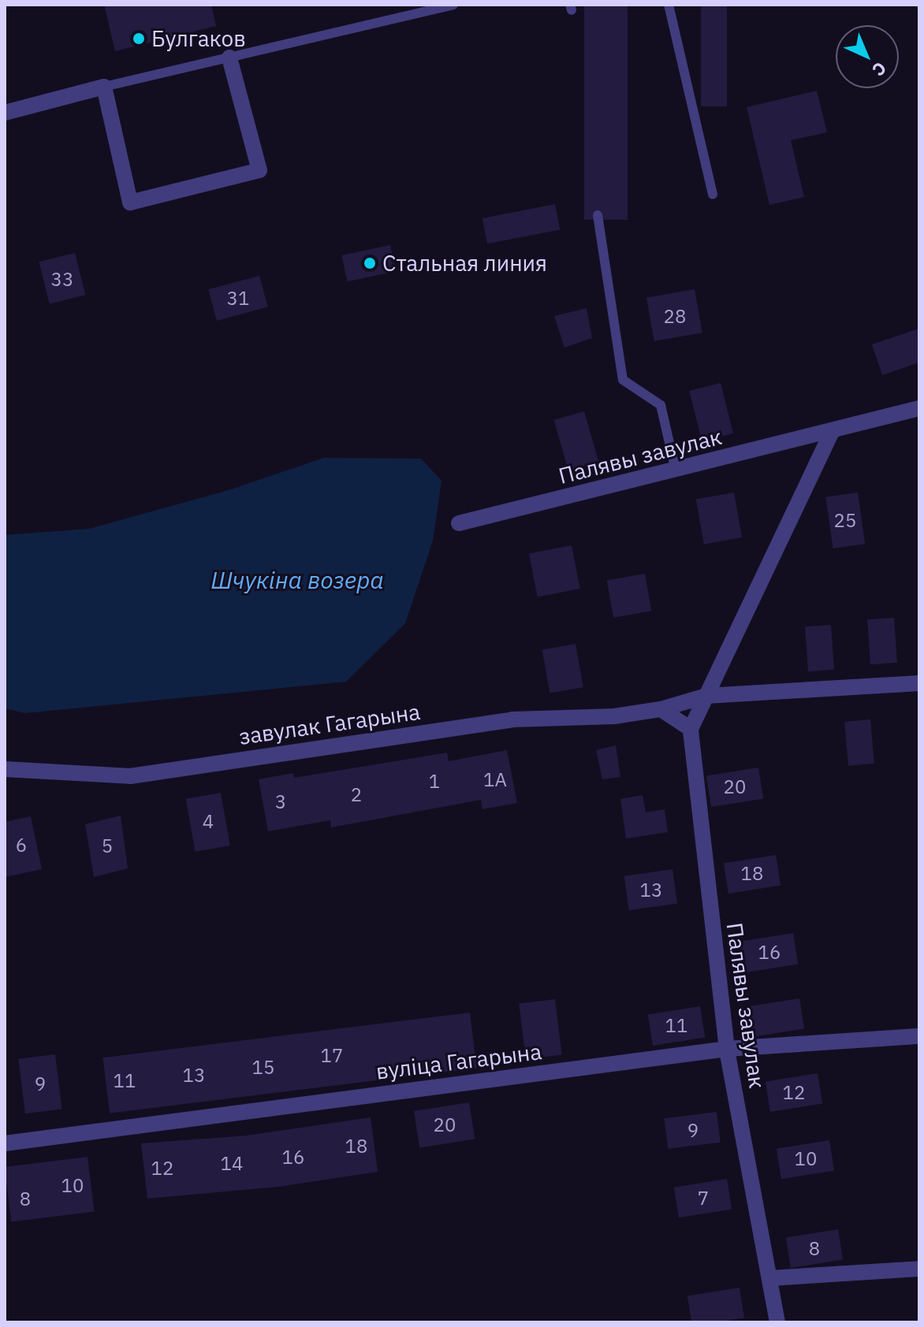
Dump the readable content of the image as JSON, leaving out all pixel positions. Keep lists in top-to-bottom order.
{
  "streets": {
    "street": ["Палявы завулак", "завулак Гагарына", "вуліца Гагарына"]
  },
  "crossings": [
    ["Палявы завулак", "вуліца Гагарына"]
  ],
  "water": ["Шчукіна возера"],
  "places": ["Булгаков", "Стальная линия"],
  "house_numbers": [
    "33",
    "31",
    "28",
    "25",
    "1А",
    "1",
    "20",
    "2",
    "3",
    "4",
    "6",
    "5",
    "18",
    "13",
    "16",
    "11",
    "17",
    "15",
    "13",
    "11",
    "9",
    "12",
    "20",
    "9",
    "18",
    "16",
    "10",
    "14",
    "12",
    "10",
    "7",
    "8",
    "8"
  ],
  "north": "bottom right"
}
